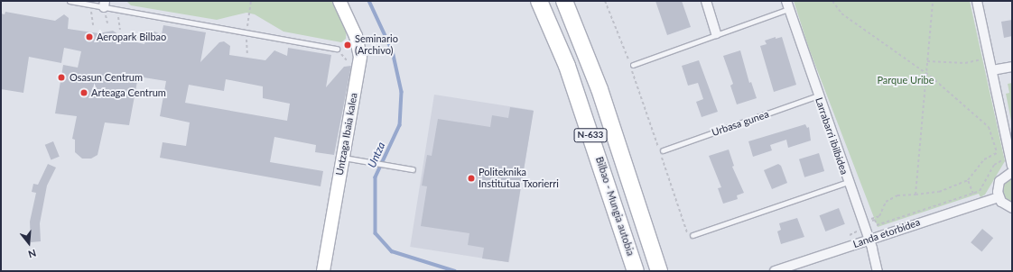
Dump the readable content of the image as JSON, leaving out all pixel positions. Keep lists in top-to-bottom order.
{
  "streets": {
    "highway": ["N-633", "Bilbao - Mungia autobia"],
    "street": ["Untzaga Ibaia kalea", "Larrabarri ibilbidea", "Landa etorbidea"],
    "lane": ["Urbasa gunea"]
  },
  "crossings": [
    ["Urbasa gunea", "Larrabarri ibilbidea"],
    ["Larrabarri ibilbidea", "Landa etorbidea"]
  ],
  "water": ["Untza"],
  "parks": ["Parque Uribe"],
  "places": [
    "Aeropark Bilbao",
    "Seminario (Archivo)",
    "Osasun Centrum",
    "Arteaga Centrum",
    "Politeknika Institutua Txorierri"
  ],
  "north": "bottom"
}
